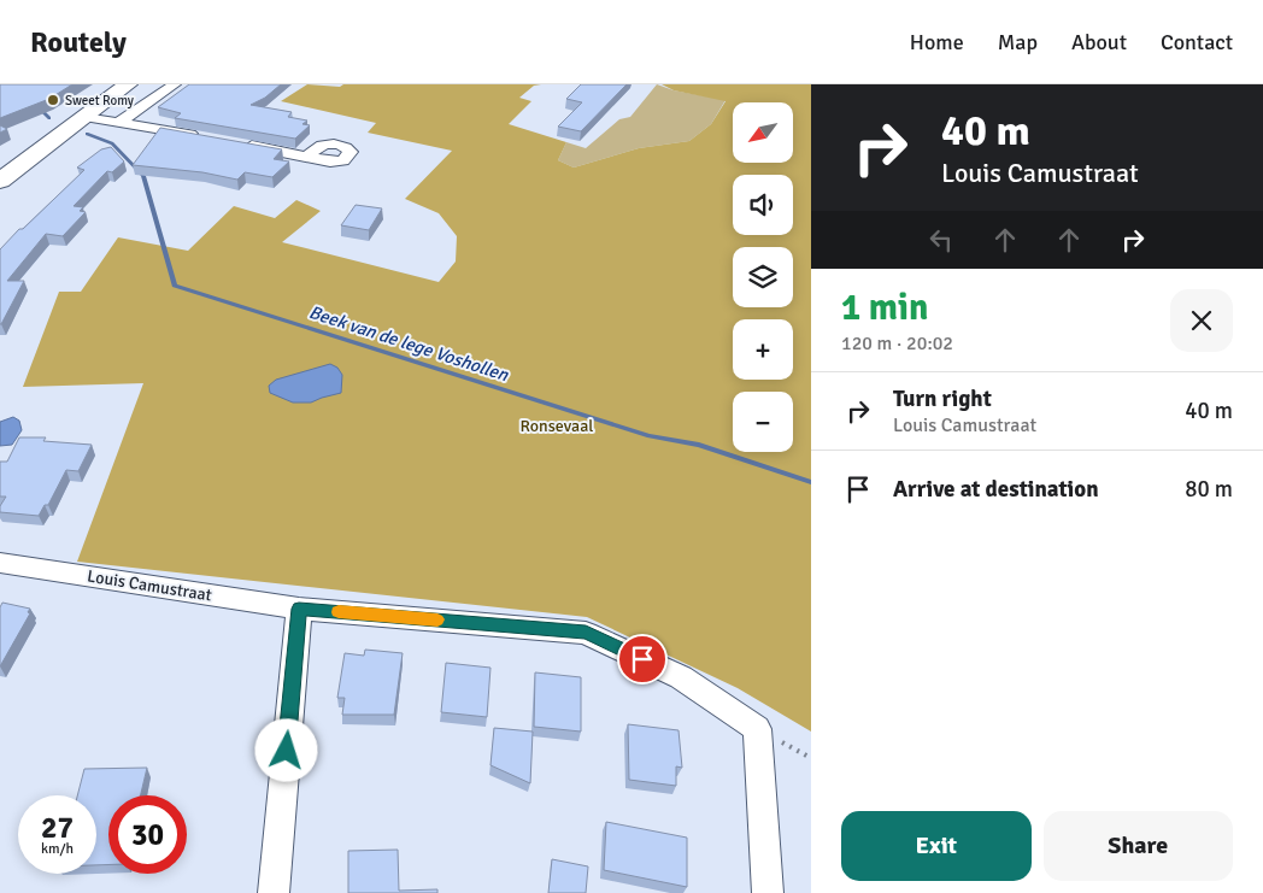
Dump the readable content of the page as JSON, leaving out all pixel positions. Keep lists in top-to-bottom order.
{
  "streets": {
    "street": ["Louis Camustraat"]
  },
  "water": ["Beek van de lege Voshollen"],
  "parks": ["Ronsevaal"],
  "places": ["Sweet Romy"],
  "north": "bottom left",
  "page": {
    "header": "Routely",
    "nav": [
      "Home",
      "Map",
      "About",
      "Contact"
    ],
    "turn": ["40 m", "Louis Camustraat"],
    "map_buttons": ["+", "−"],
    "heading": ["1 min", "120 m · 20:02"],
    "list": [
      {
        "name": "Turn right",
        "note": "Louis Camustraat",
        "value": "40 m"
      },
      {
        "name": "Arrive at destination",
        "value": "80 m"
      }
    ],
    "speed": "27 km/h",
    "limit": "30",
    "buttons": ["Exit", "Share"]
  }
}
